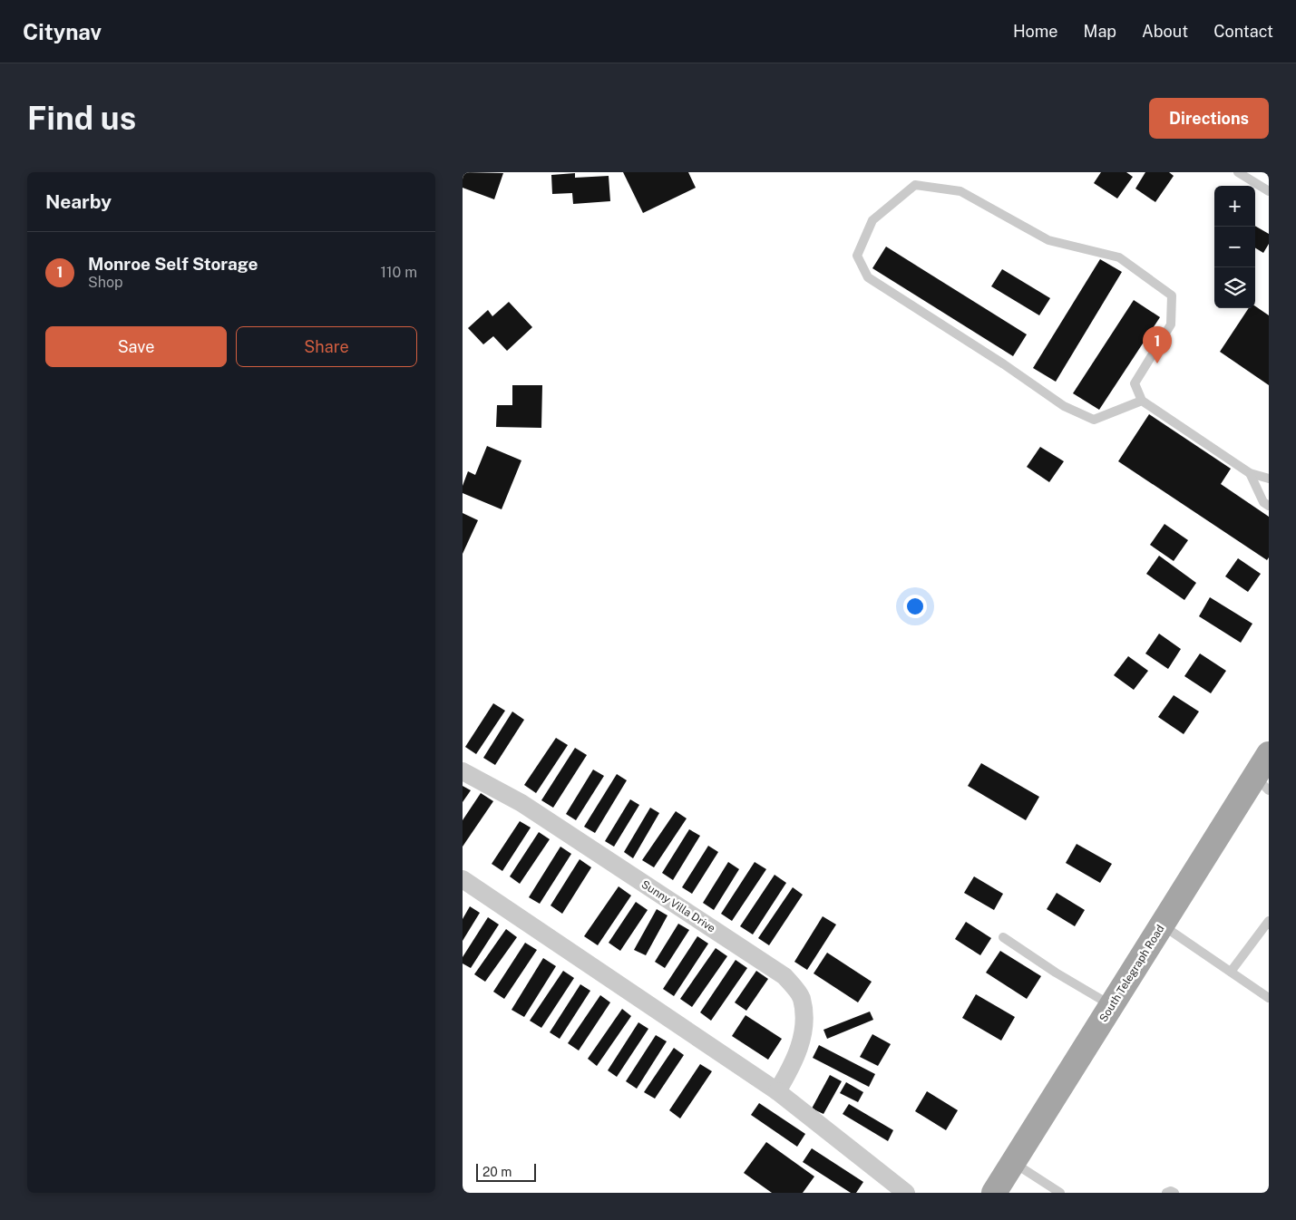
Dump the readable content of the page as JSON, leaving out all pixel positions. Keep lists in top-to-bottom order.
{
  "streets": {
    "main road": ["South Telegraph Road"],
    "street": ["Sunny Villa Drive"]
  },
  "scale_bar": "20 m",
  "page": {
    "header": "Citynav",
    "nav": [
      "Home",
      "Map",
      "About",
      "Contact"
    ],
    "buttons": [
      "Directions",
      ["Save", "Share"]
    ],
    "title": "Find us",
    "heading": "Nearby",
    "map_buttons": ["+", "−"],
    "list": [
      {
        "mark": "1",
        "name": "Monroe Self Storage",
        "note": "Shop",
        "value": "110 m"
      }
    ],
    "pins": "1",
    "scale": "20 m"
  }
}
